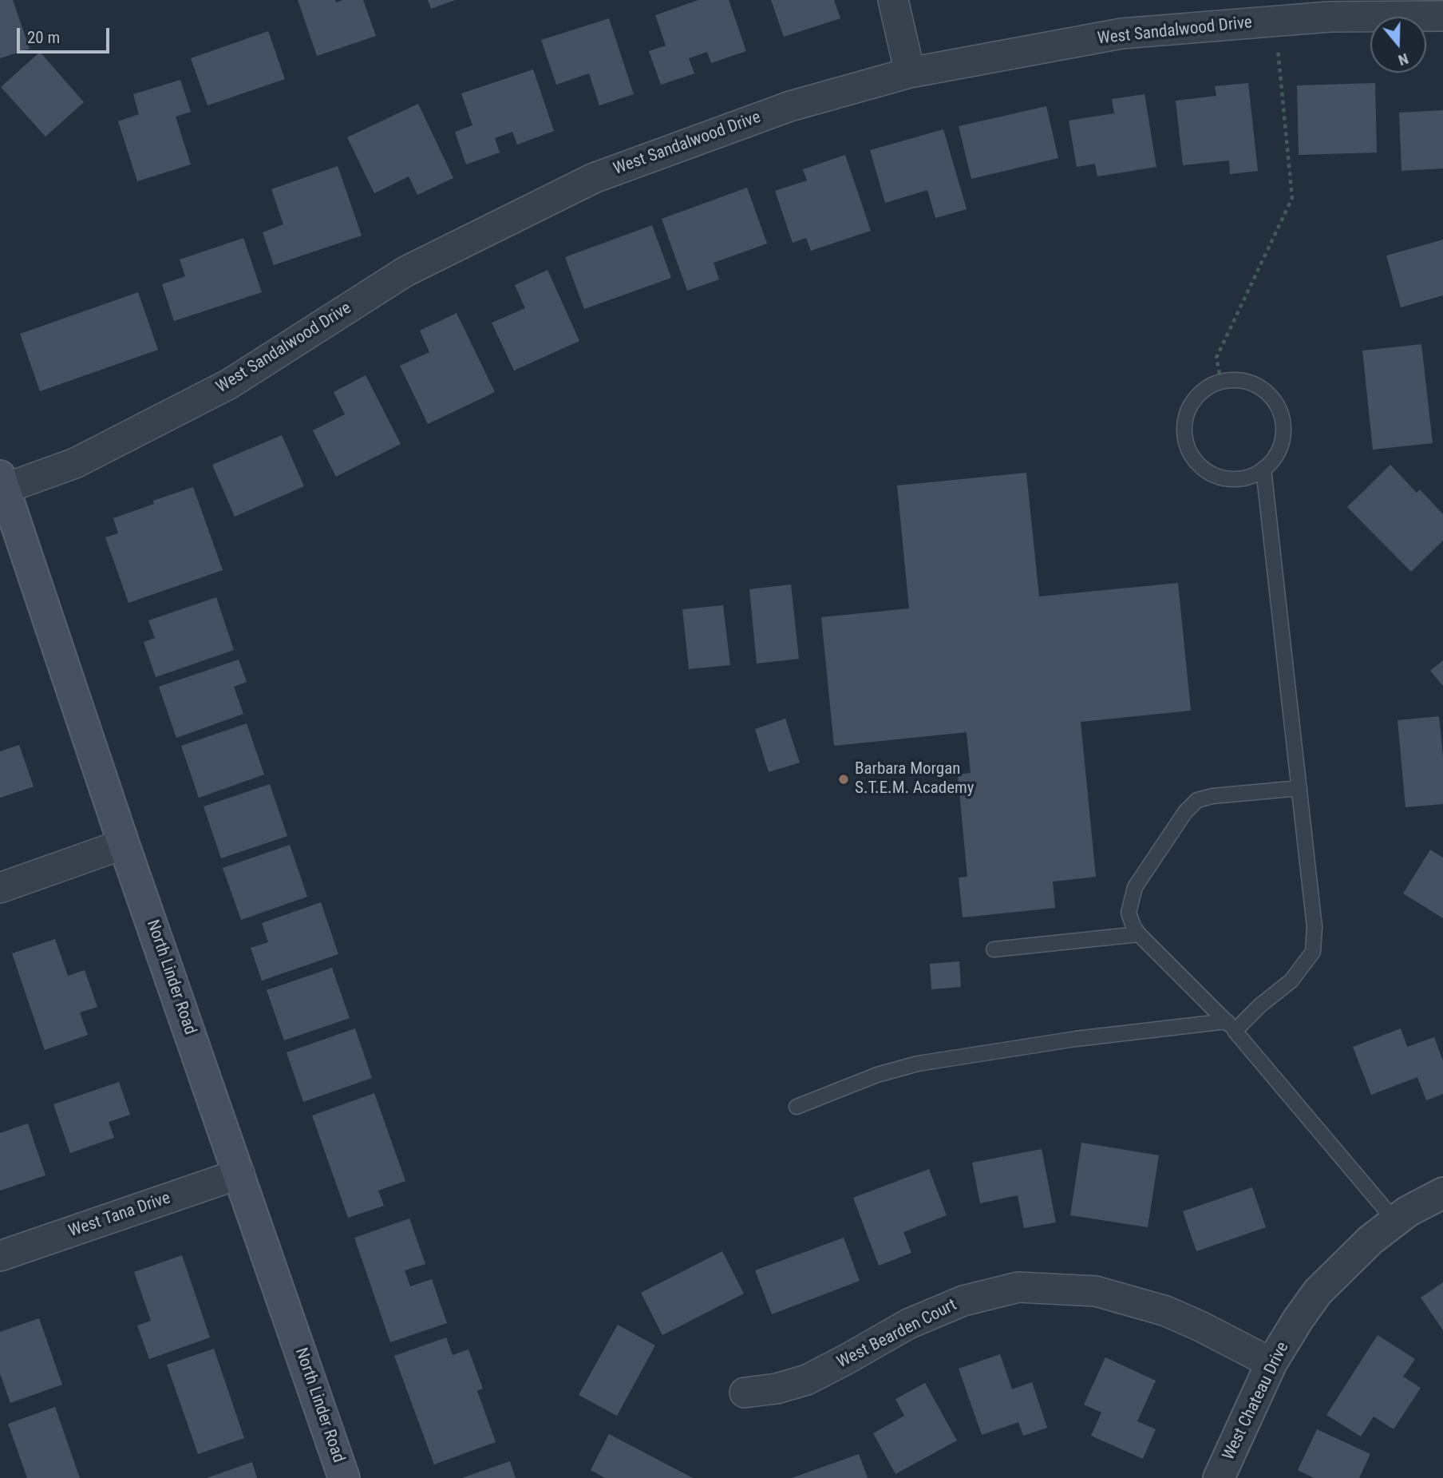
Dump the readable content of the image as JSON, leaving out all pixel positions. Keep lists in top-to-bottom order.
{
  "streets": {
    "main road": ["North Linder Road"],
    "street": [
      "West Sandalwood Drive",
      "West Tana Drive",
      "West Bearden Court",
      "West Chateau Drive"
    ]
  },
  "crossings": [
    ["West Sandalwood Drive", "North Linder Road"],
    ["North Linder Road", "West Tana Drive"],
    ["West Bearden Court", "West Chateau Drive"]
  ],
  "places": ["Barbara Morgan S.T.E.M. Academy"],
  "scale_bar": "20 m",
  "north": "bottom"
}
